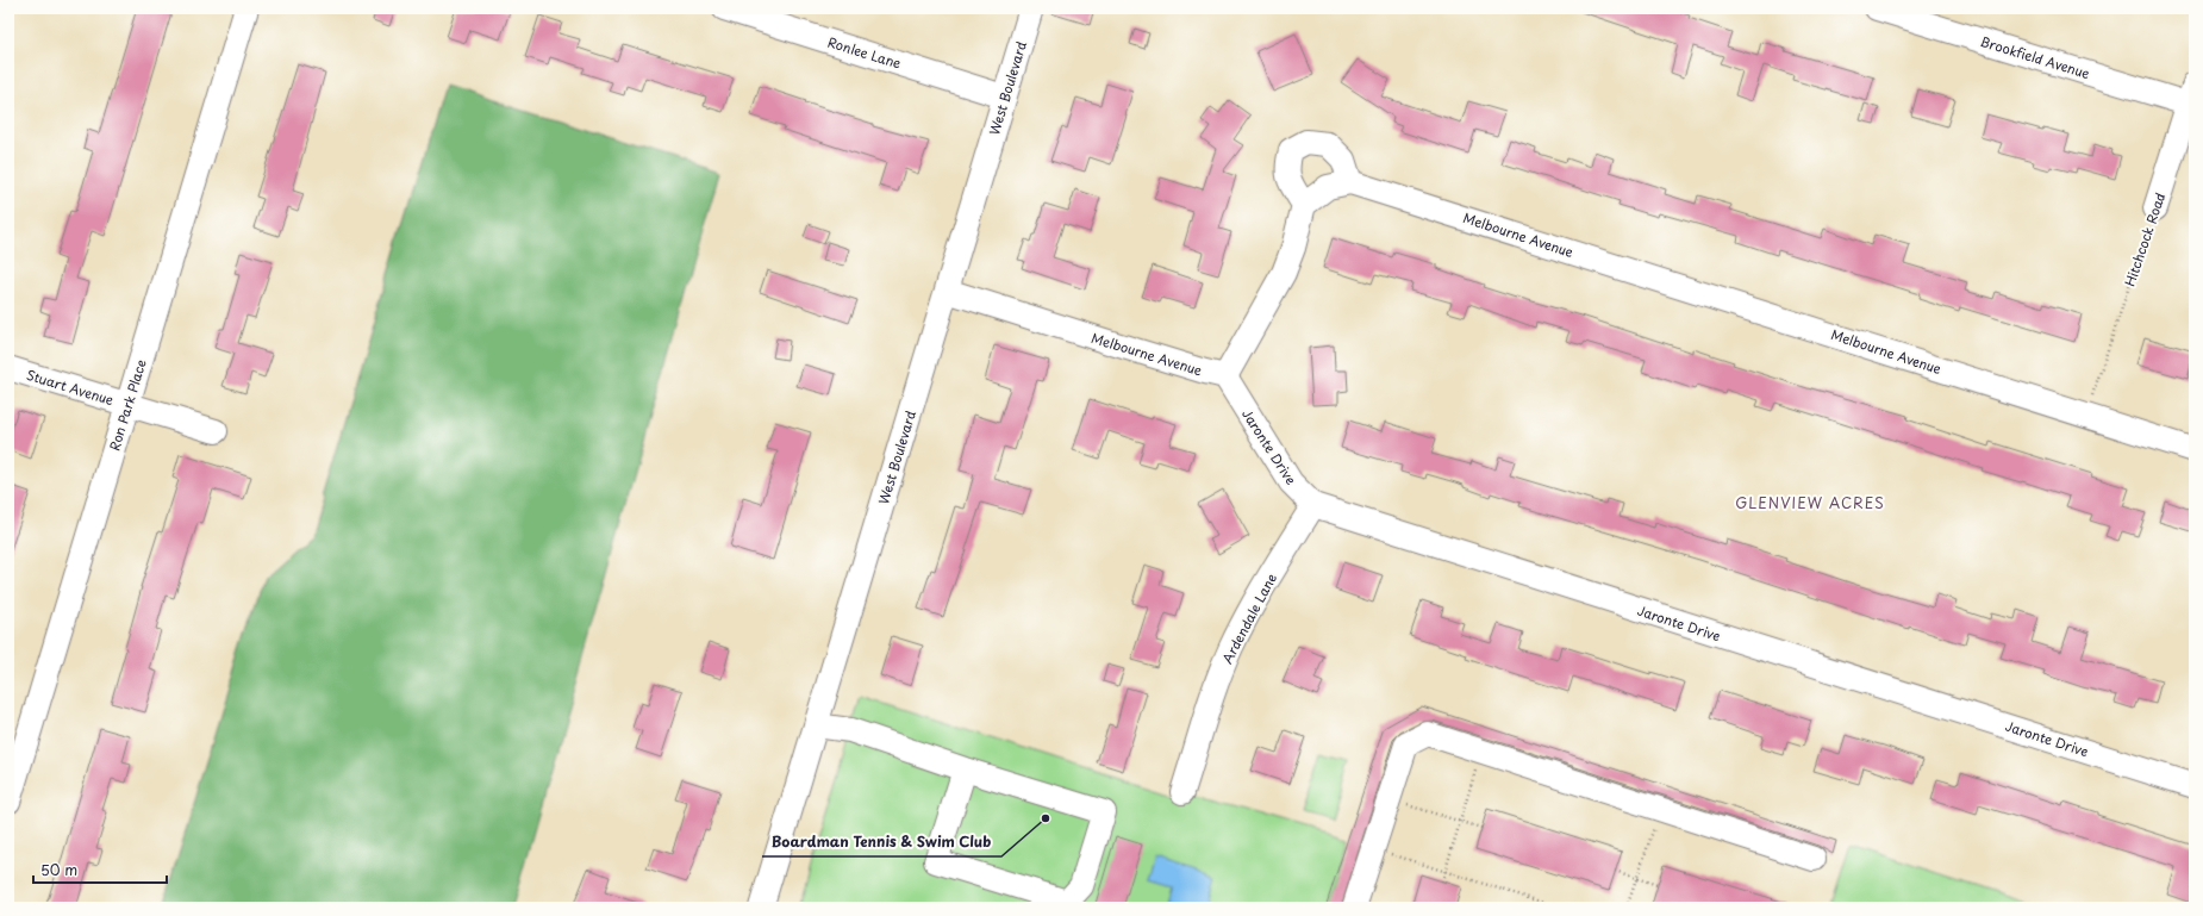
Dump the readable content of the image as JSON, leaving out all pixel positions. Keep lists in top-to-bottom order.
{
  "streets": {
    "street": [
      "Ronlee Lane",
      "Brookfield Avenue",
      "West Boulevard",
      "Melbourne Avenue",
      "Hitchcock Road",
      "Stuart Avenue",
      "Ron Park Place",
      "Jaronte Drive",
      "Ardendale Lane"
    ]
  },
  "crossings": [
    ["Ronlee Lane", "West Boulevard"],
    ["Brookfield Avenue", "Hitchcock Road"],
    ["West Boulevard", "Melbourne Avenue"],
    ["Melbourne Avenue", "Jaronte Drive"],
    ["Stuart Avenue", "Ron Park Place"],
    ["Jaronte Drive", "Ardendale Lane"]
  ],
  "districts": ["GLENVIEW ACRES"],
  "places": ["Boardman Tennis & Swim Club"],
  "scale_bar": "50 m"
}
